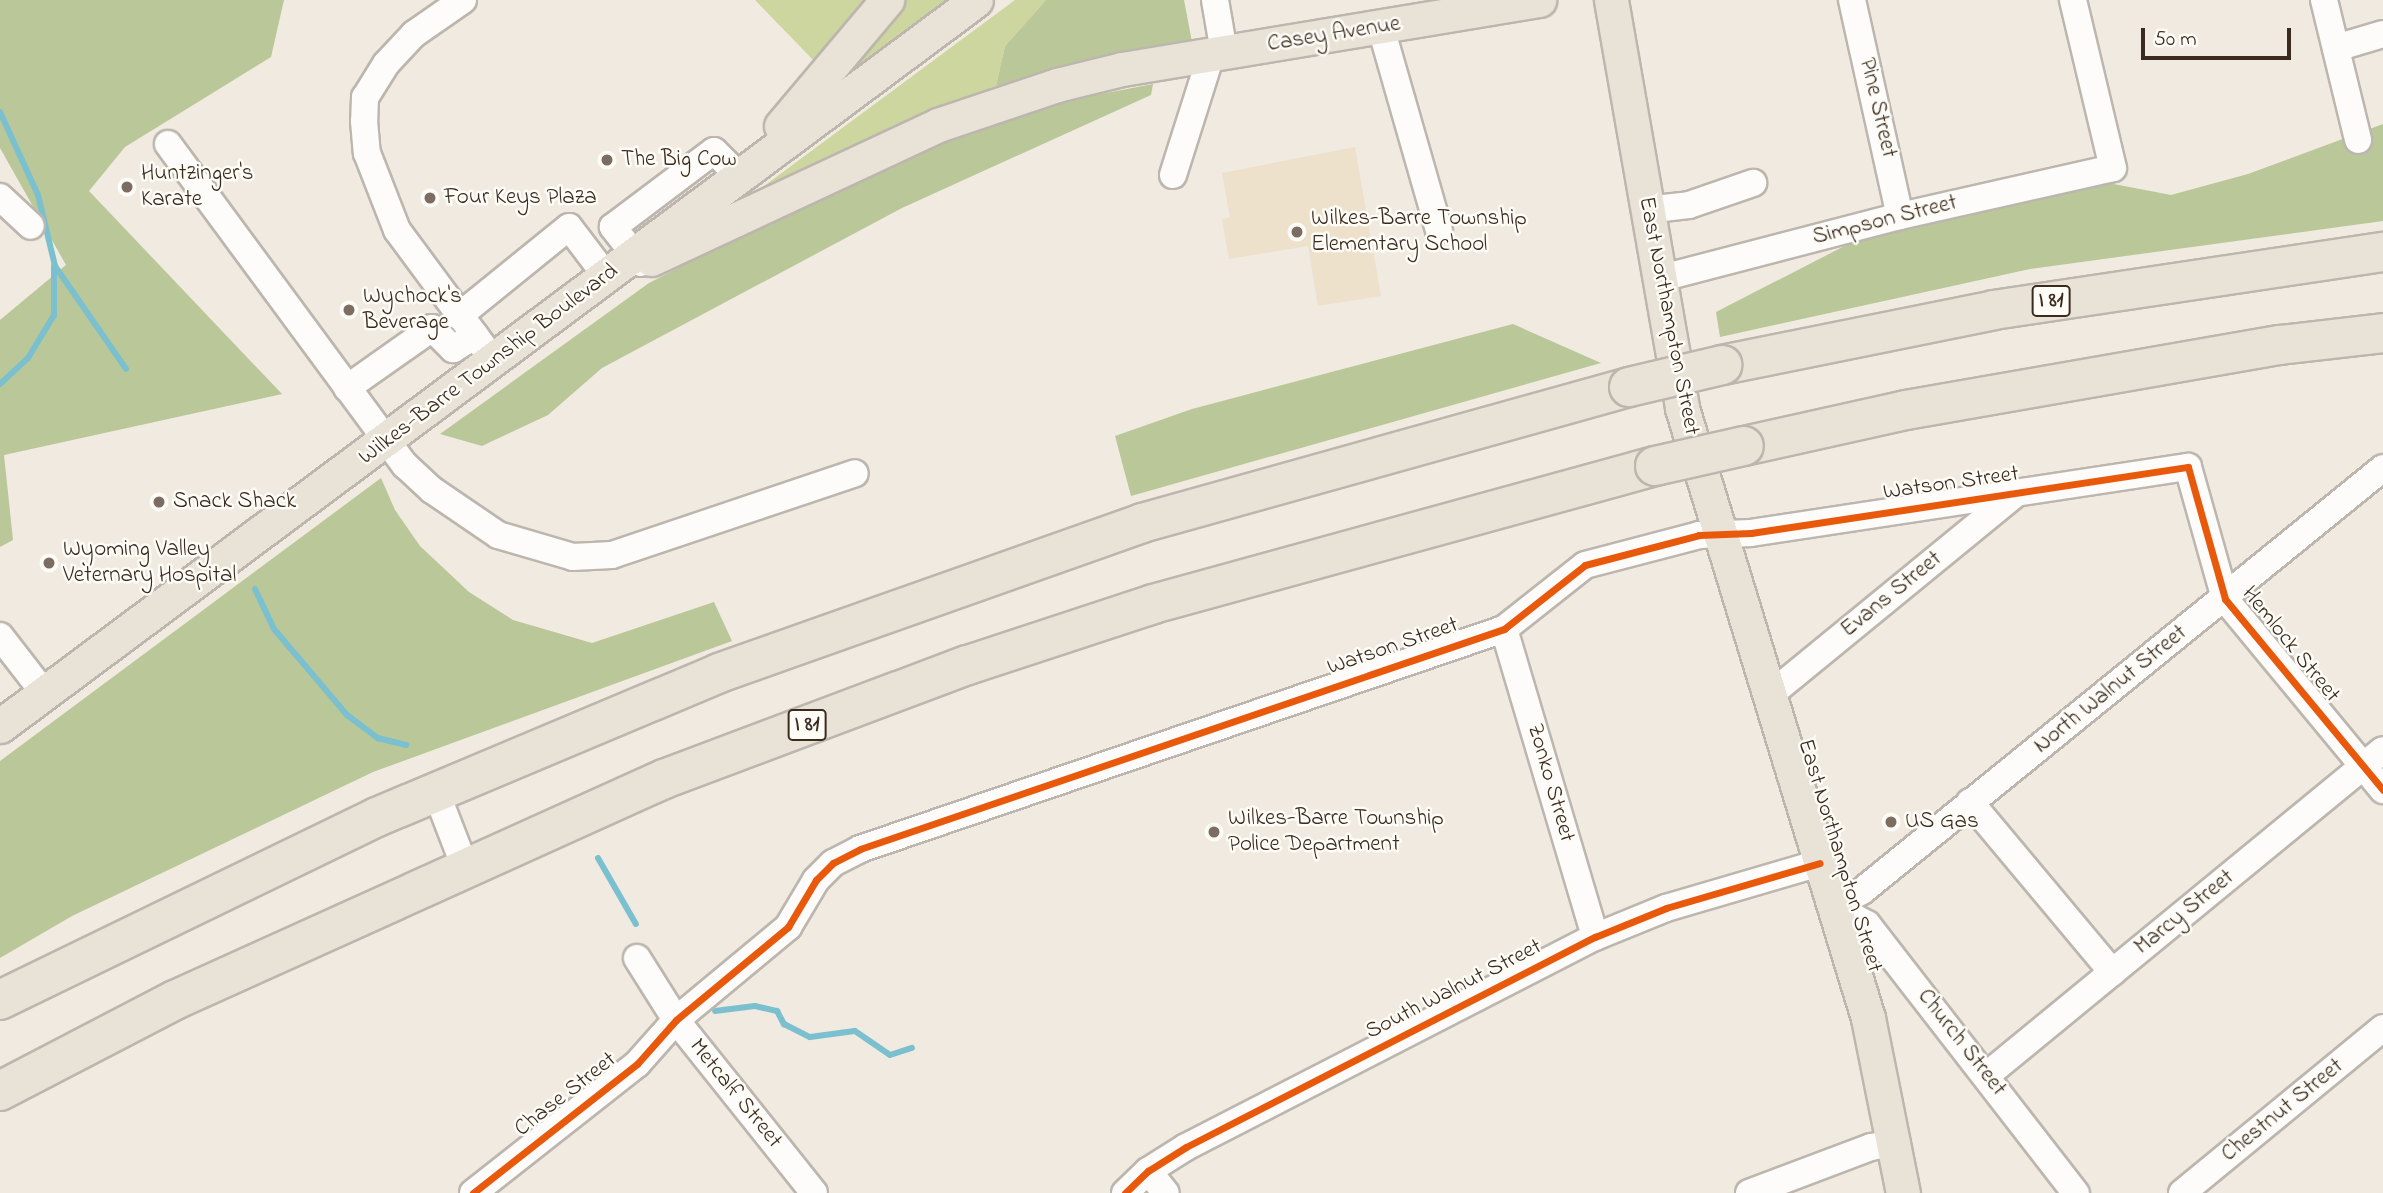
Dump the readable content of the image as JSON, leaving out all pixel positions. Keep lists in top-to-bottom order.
{
  "streets": {
    "highway": ["I 81"],
    "main road": ["Casey Avenue", "East Northampton Street", "Wilkes-Barre Township Boulevard"],
    "street": [
      "Pine Street",
      "Simpson Street",
      "Watson Street",
      "Evans Street",
      "Hemlock Street",
      "North Walnut Street",
      "Zonko Street",
      "Marcy Street",
      "South Walnut Street",
      "Church Street",
      "Metcalf Street",
      "Chase Street",
      "Chestnut Street"
    ]
  },
  "crossings": [
    ["Casey Avenue", "Wilkes-Barre Township Boulevard"],
    ["Pine Street", "Simpson Street"],
    ["Simpson Street", "East Northampton Street"],
    ["East Northampton Street", "Watson Street"],
    ["East Northampton Street", "Evans Street"],
    ["East Northampton Street", "North Walnut Street"],
    ["East Northampton Street", "South Walnut Street"],
    ["East Northampton Street", "Church Street"],
    ["Watson Street", "Evans Street"],
    ["Watson Street", "Hemlock Street"],
    ["Watson Street", "Zonko Street"],
    ["Watson Street", "Metcalf Street"],
    ["Watson Street", "Chase Street"],
    ["Hemlock Street", "North Walnut Street"],
    ["Hemlock Street", "Marcy Street"],
    ["North Walnut Street", "Church Street"],
    ["Zonko Street", "South Walnut Street"],
    ["Marcy Street", "Church Street"],
    ["Metcalf Street", "Chase Street"]
  ],
  "places": [
    "The Big Cow",
    "Huntzinger's Karate",
    "Four Keys Plaza",
    "Wilkes-Barre Township Elementary School",
    "Wychock's Beverage",
    "Snack Shack",
    "Wyoming Valley Veternary Hospital",
    "US Gas",
    "Wilkes-Barre Township Police Department"
  ],
  "scale_bar": "50 m"
}
